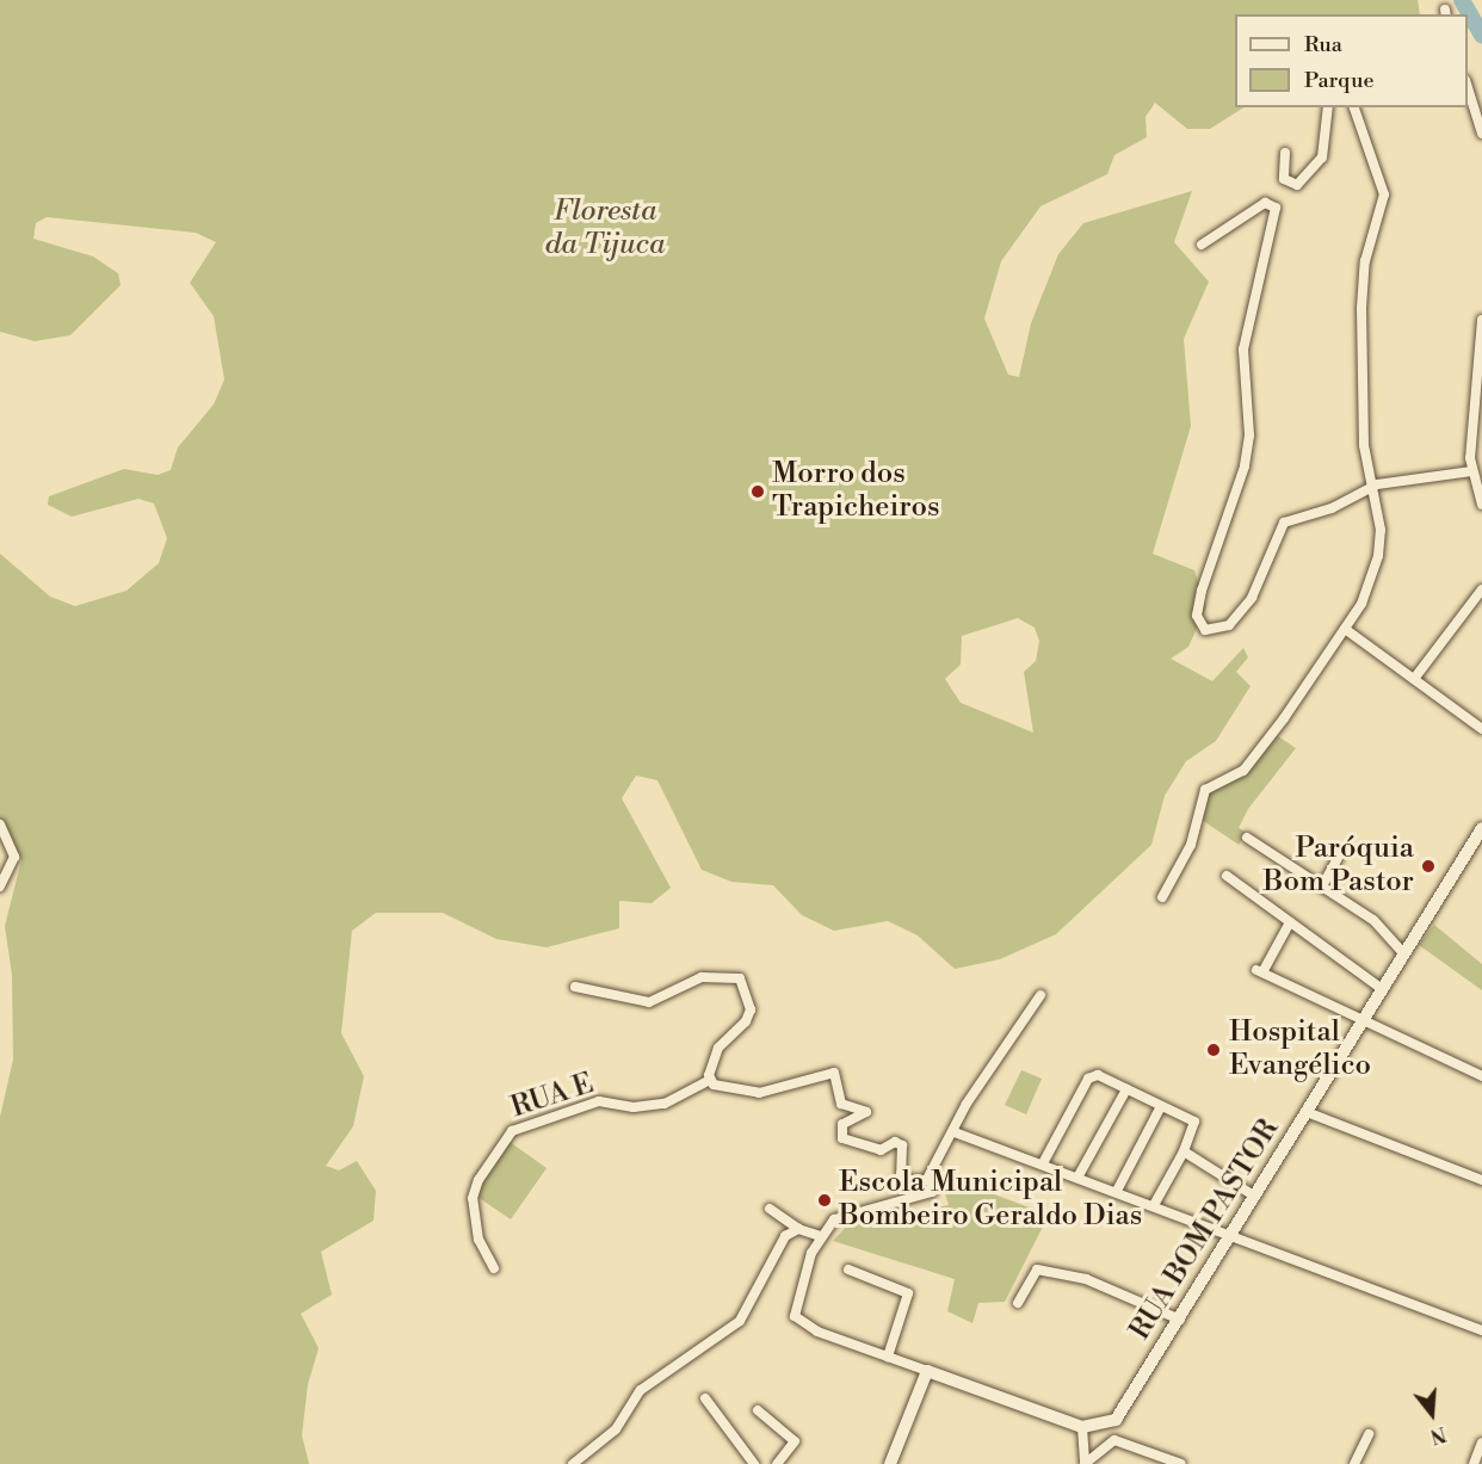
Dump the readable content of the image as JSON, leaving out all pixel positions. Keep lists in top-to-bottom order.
{
  "streets": {
    "street": ["RUA E", "RUA BOM PASTOR"]
  },
  "parks": ["Floresta da Tijuca"],
  "places": [
    "Morro dos Trapicheiros",
    "Paróquia Bom Pastor",
    "Hospital Evangélico",
    "Escola Municipal Bombeiro Geraldo Dias"
  ],
  "legend": ["Rua", "Parque"],
  "north": "bottom"
}
